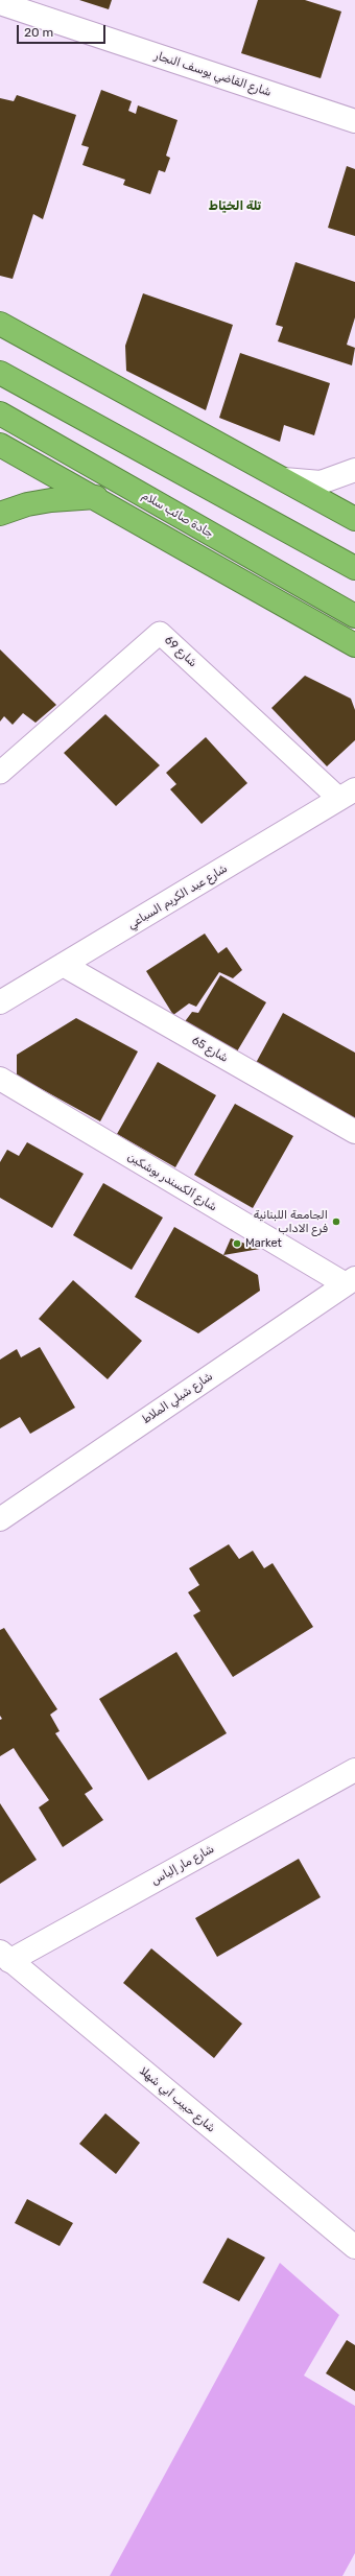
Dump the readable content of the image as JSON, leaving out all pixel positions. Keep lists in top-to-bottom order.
{
  "streets": {
    "highway": ["جادة صائب سلام"],
    "street": [
      "شارع القاضي يوسف النجار",
      "شارع 69",
      "شارع عبد الكريم السباعي",
      "شارع 65",
      "شارع ألكسندر بوشكين",
      "شارع شبلي الملاط",
      "شارع مار إلياس",
      "شارع حبيب أبي شهلا"
    ]
  },
  "crossings": [
    ["شارع 69", "شارع عبد الكريم السباعي"],
    ["شارع عبد الكريم السباعي", "شارع 65"],
    ["شارع ألكسندر بوشكين", "شارع شبلي الملاط"],
    ["شارع مار إلياس", "شارع حبيب أبي شهلا"]
  ],
  "districts": ["تلة الخيّاط"],
  "places": ["الجامعة اللبنانية فرع الاداب", "Market"],
  "scale_bar": "20 m"
}
